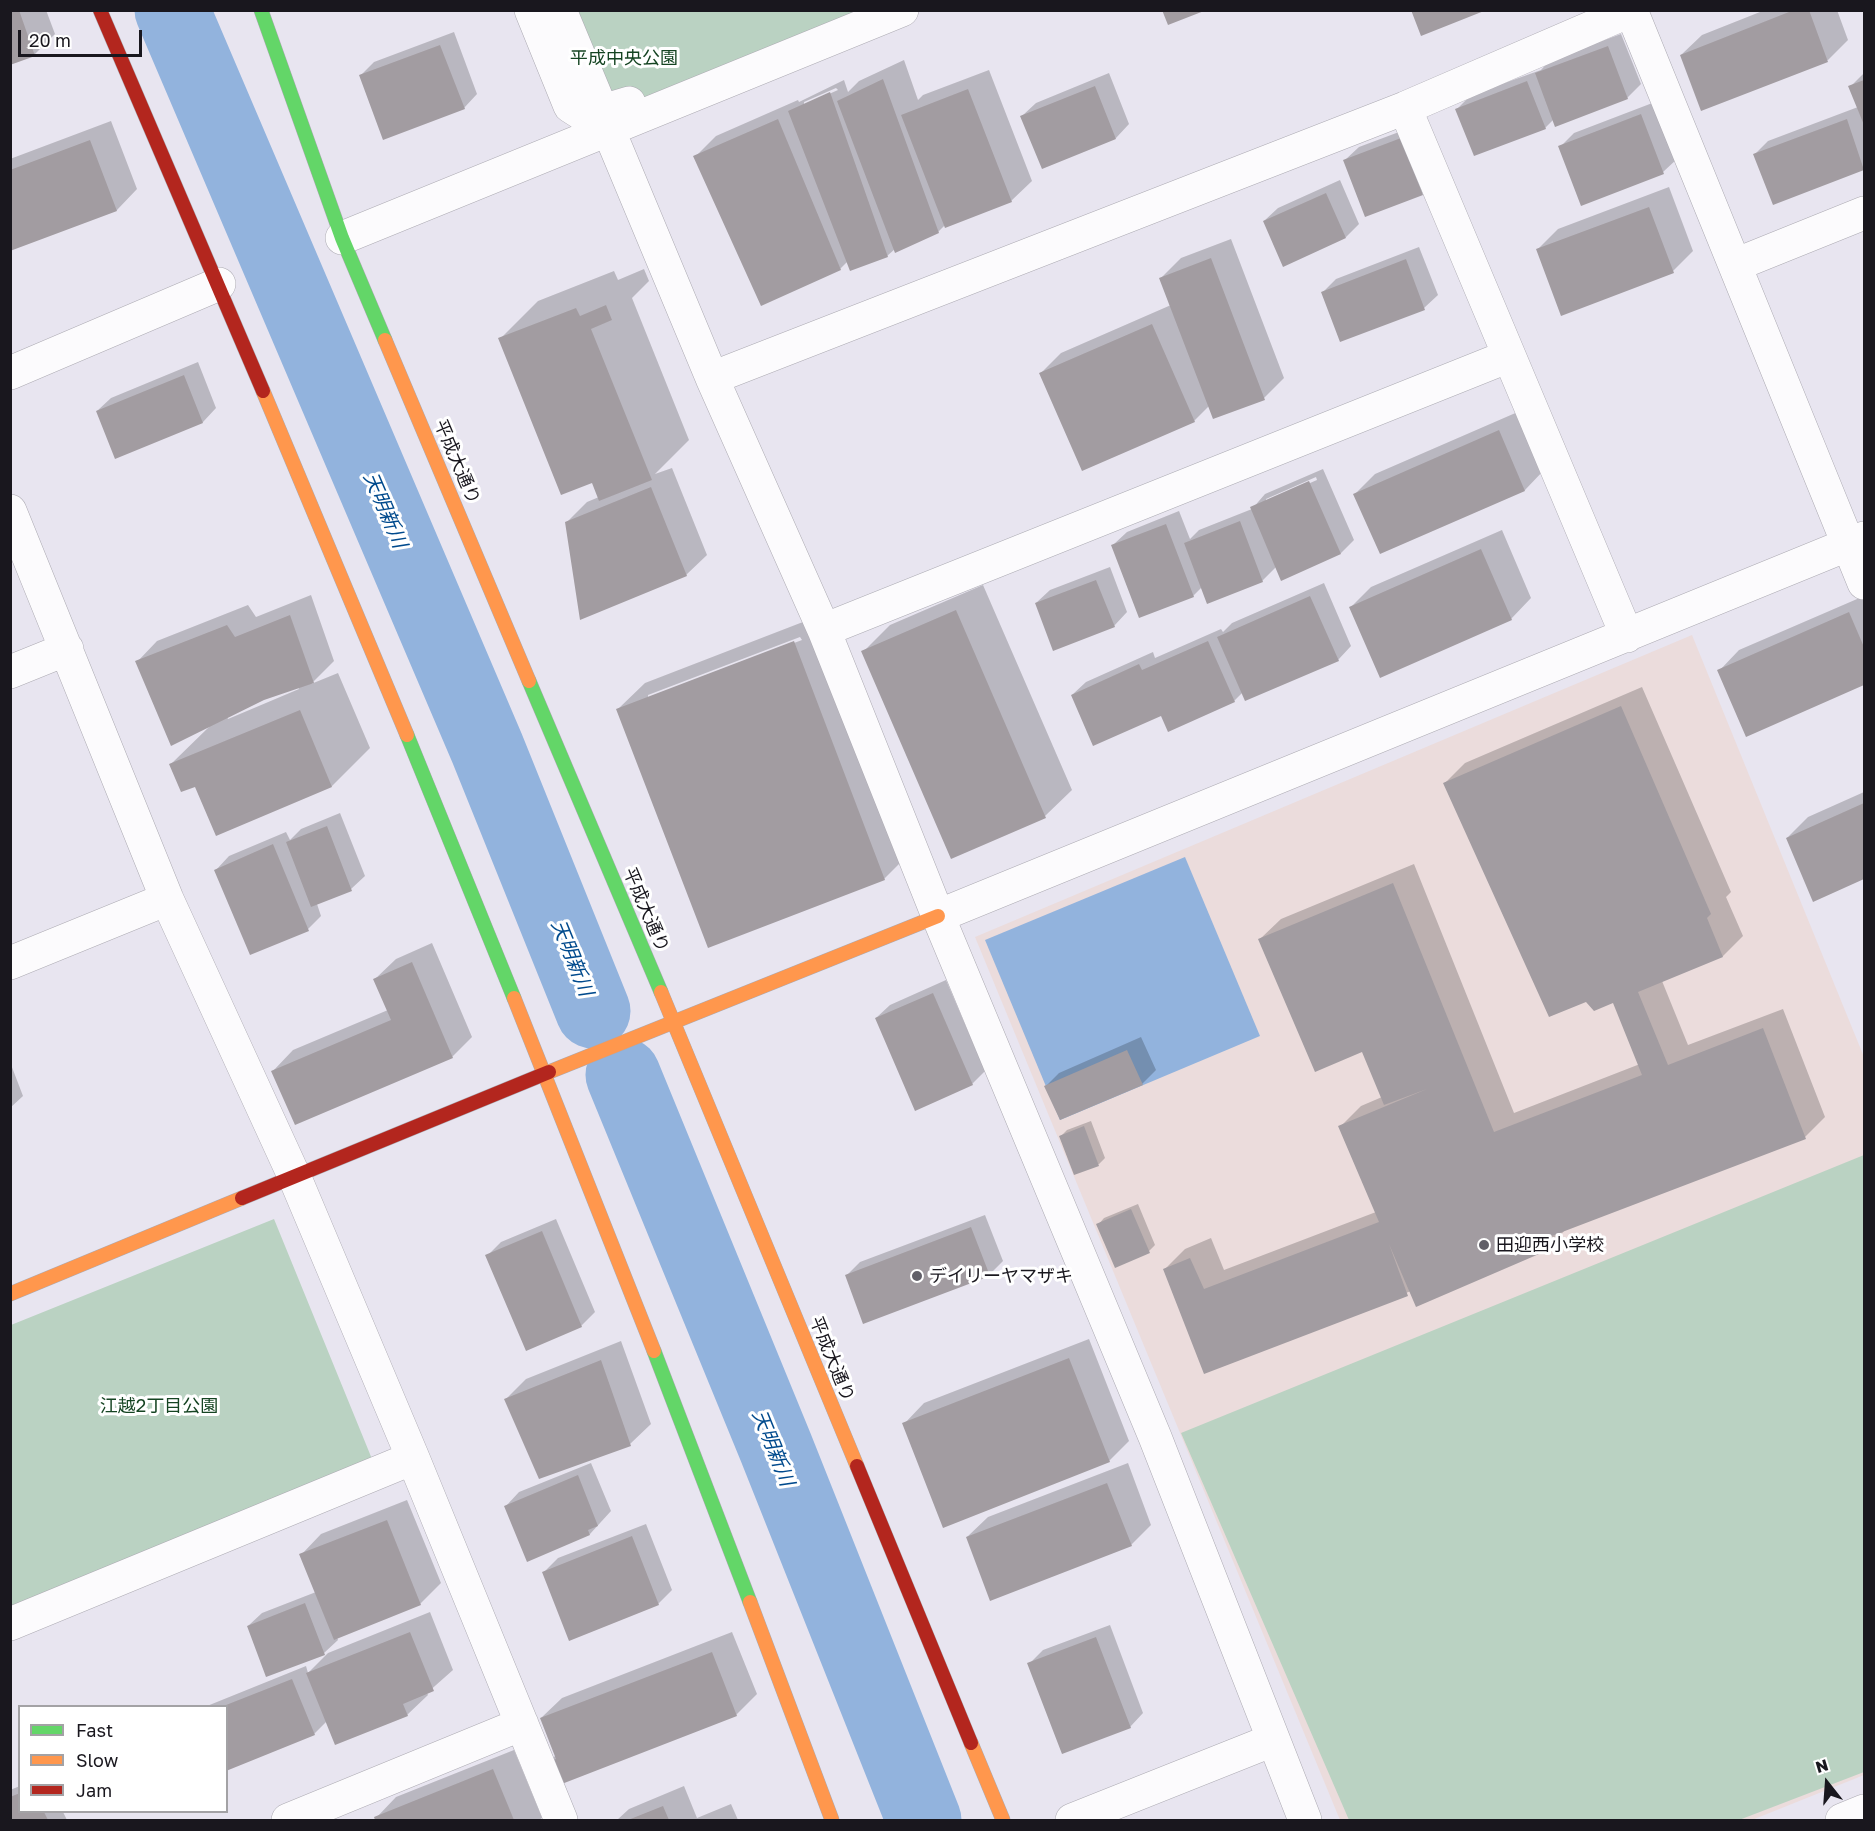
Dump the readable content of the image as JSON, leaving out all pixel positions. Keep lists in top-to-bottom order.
{
  "streets": {
    "street": ["平成大通り"]
  },
  "water": ["天明新川"],
  "parks": ["平成中央公園", "江越2丁目公園"],
  "places": ["田迎西小学校", "デイリーヤマザキ"],
  "legend": ["Fast", "Slow", "Jam"],
  "scale_bar": "20 m",
  "north": "top"
}
